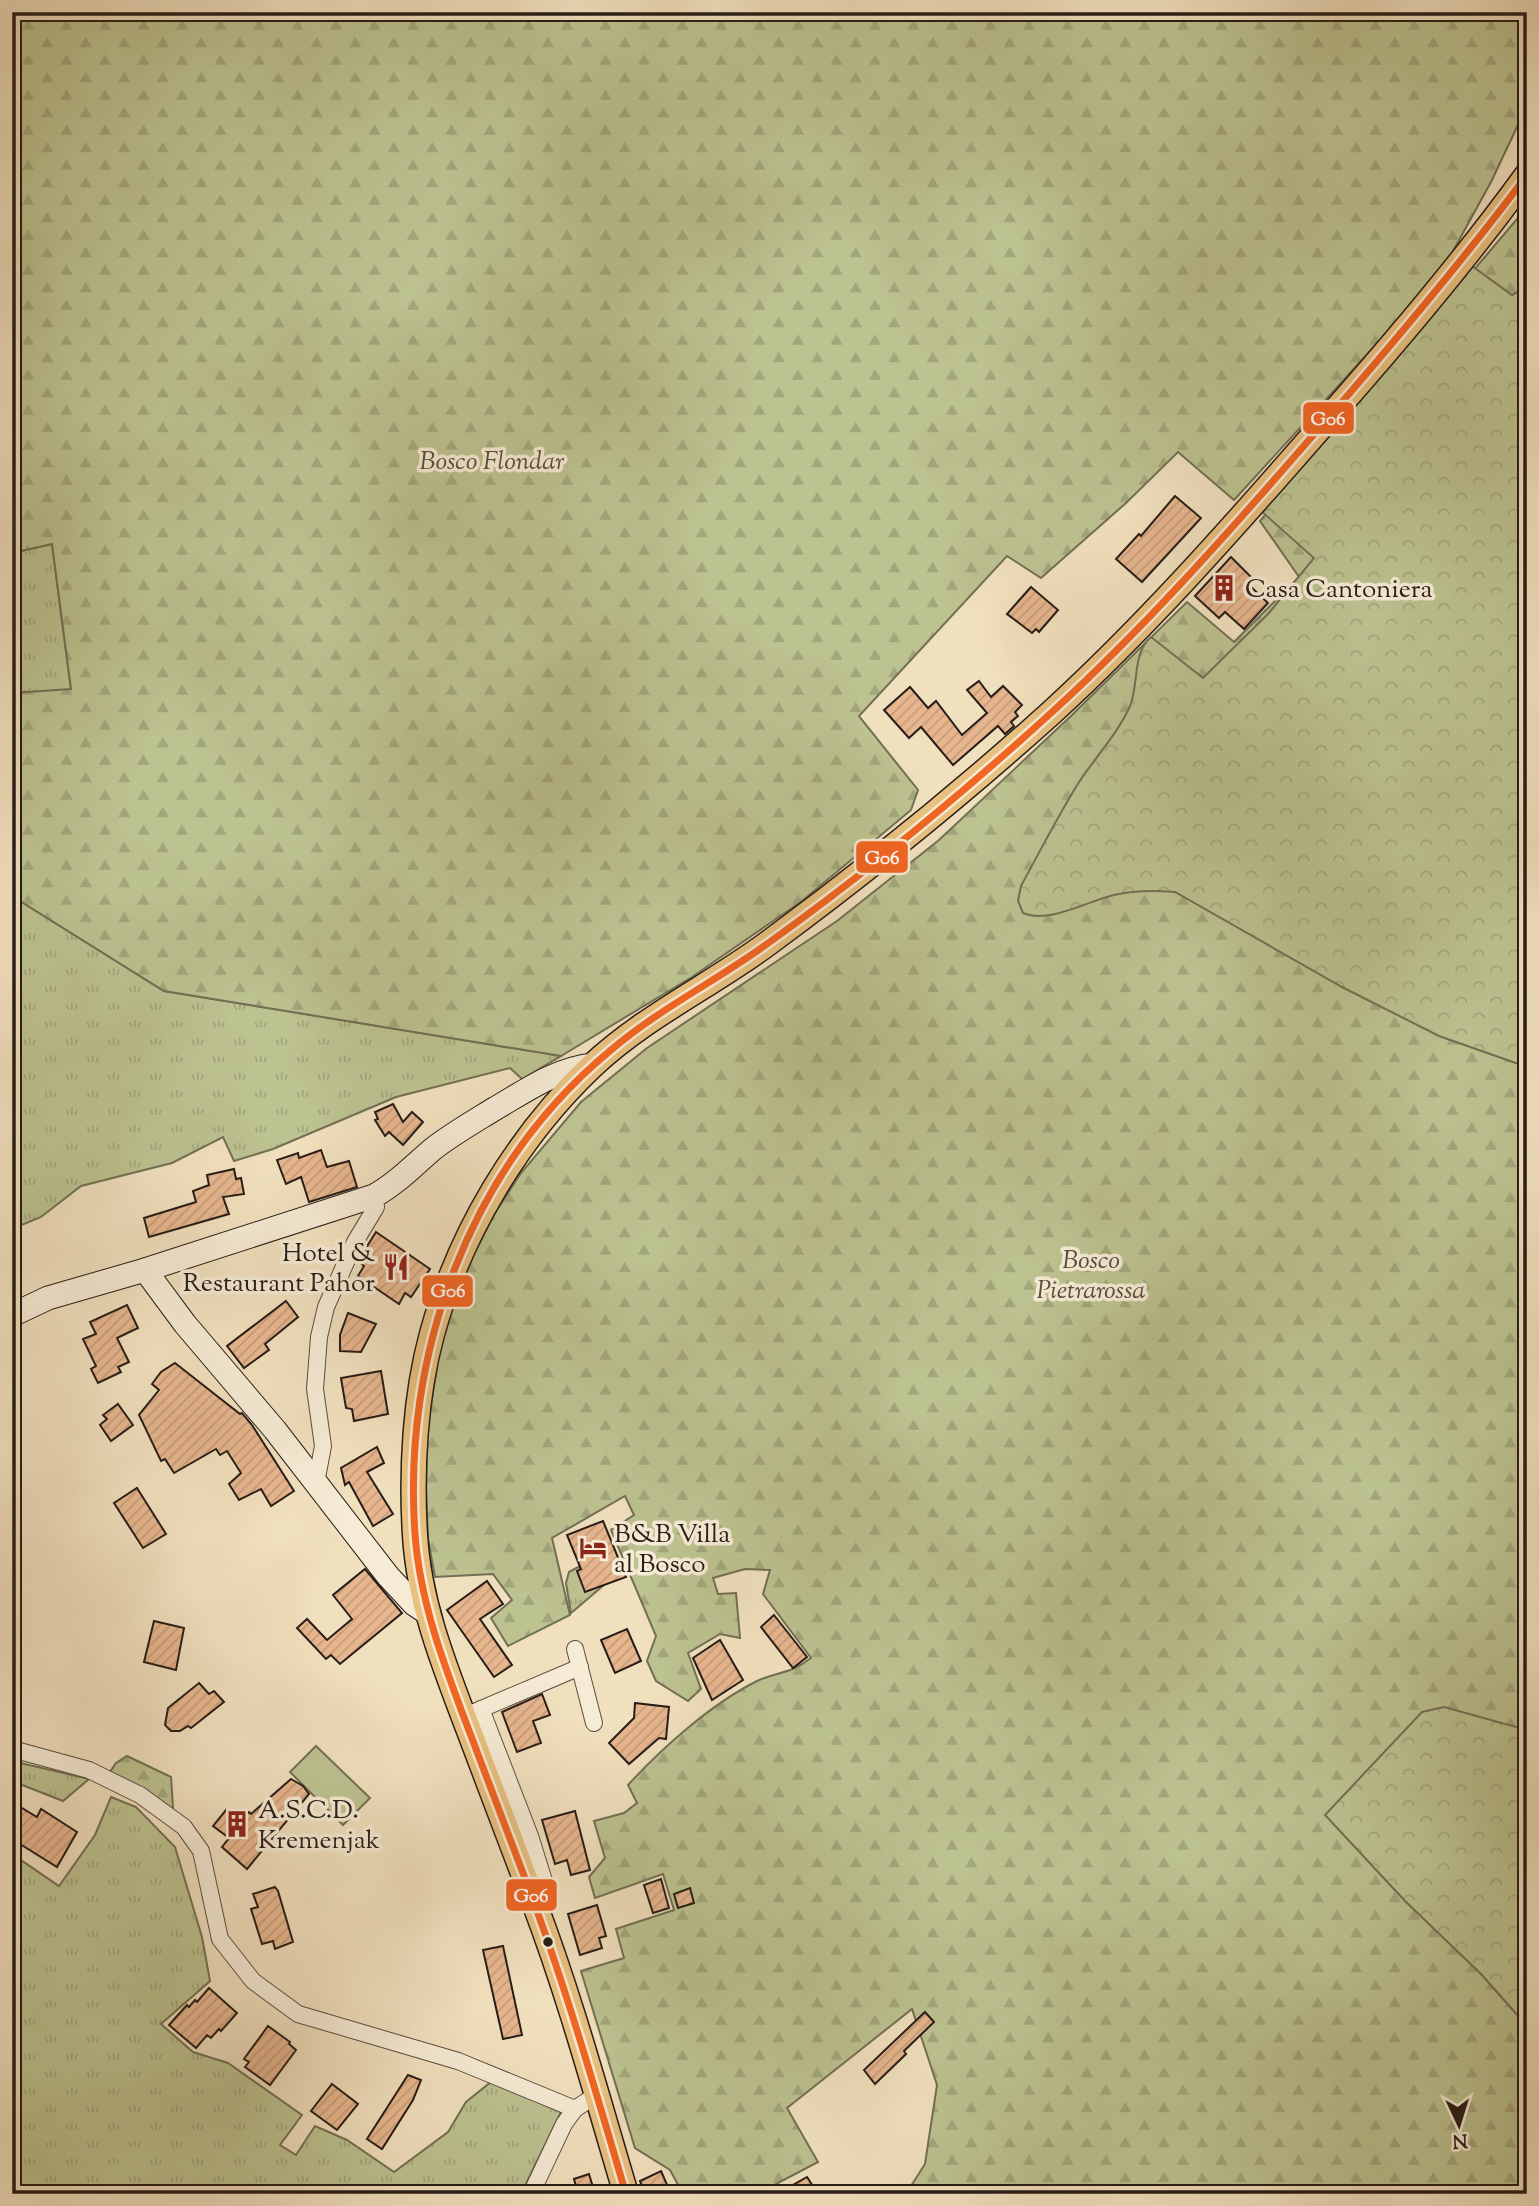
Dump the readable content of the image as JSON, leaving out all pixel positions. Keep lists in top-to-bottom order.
{
  "parks": ["Bosco Flondar", "Bosco Pietrarossa"],
  "places": {
    "building": ["Casa Cantoniera", "A.S.C.D. Kremenjak"],
    "restaurant": ["Hotel & Restaurant Pahor"],
    "hotel": ["B&B Villa al Bosco"]
  },
  "lines": ["transit line G06"],
  "north": "bottom"
}
